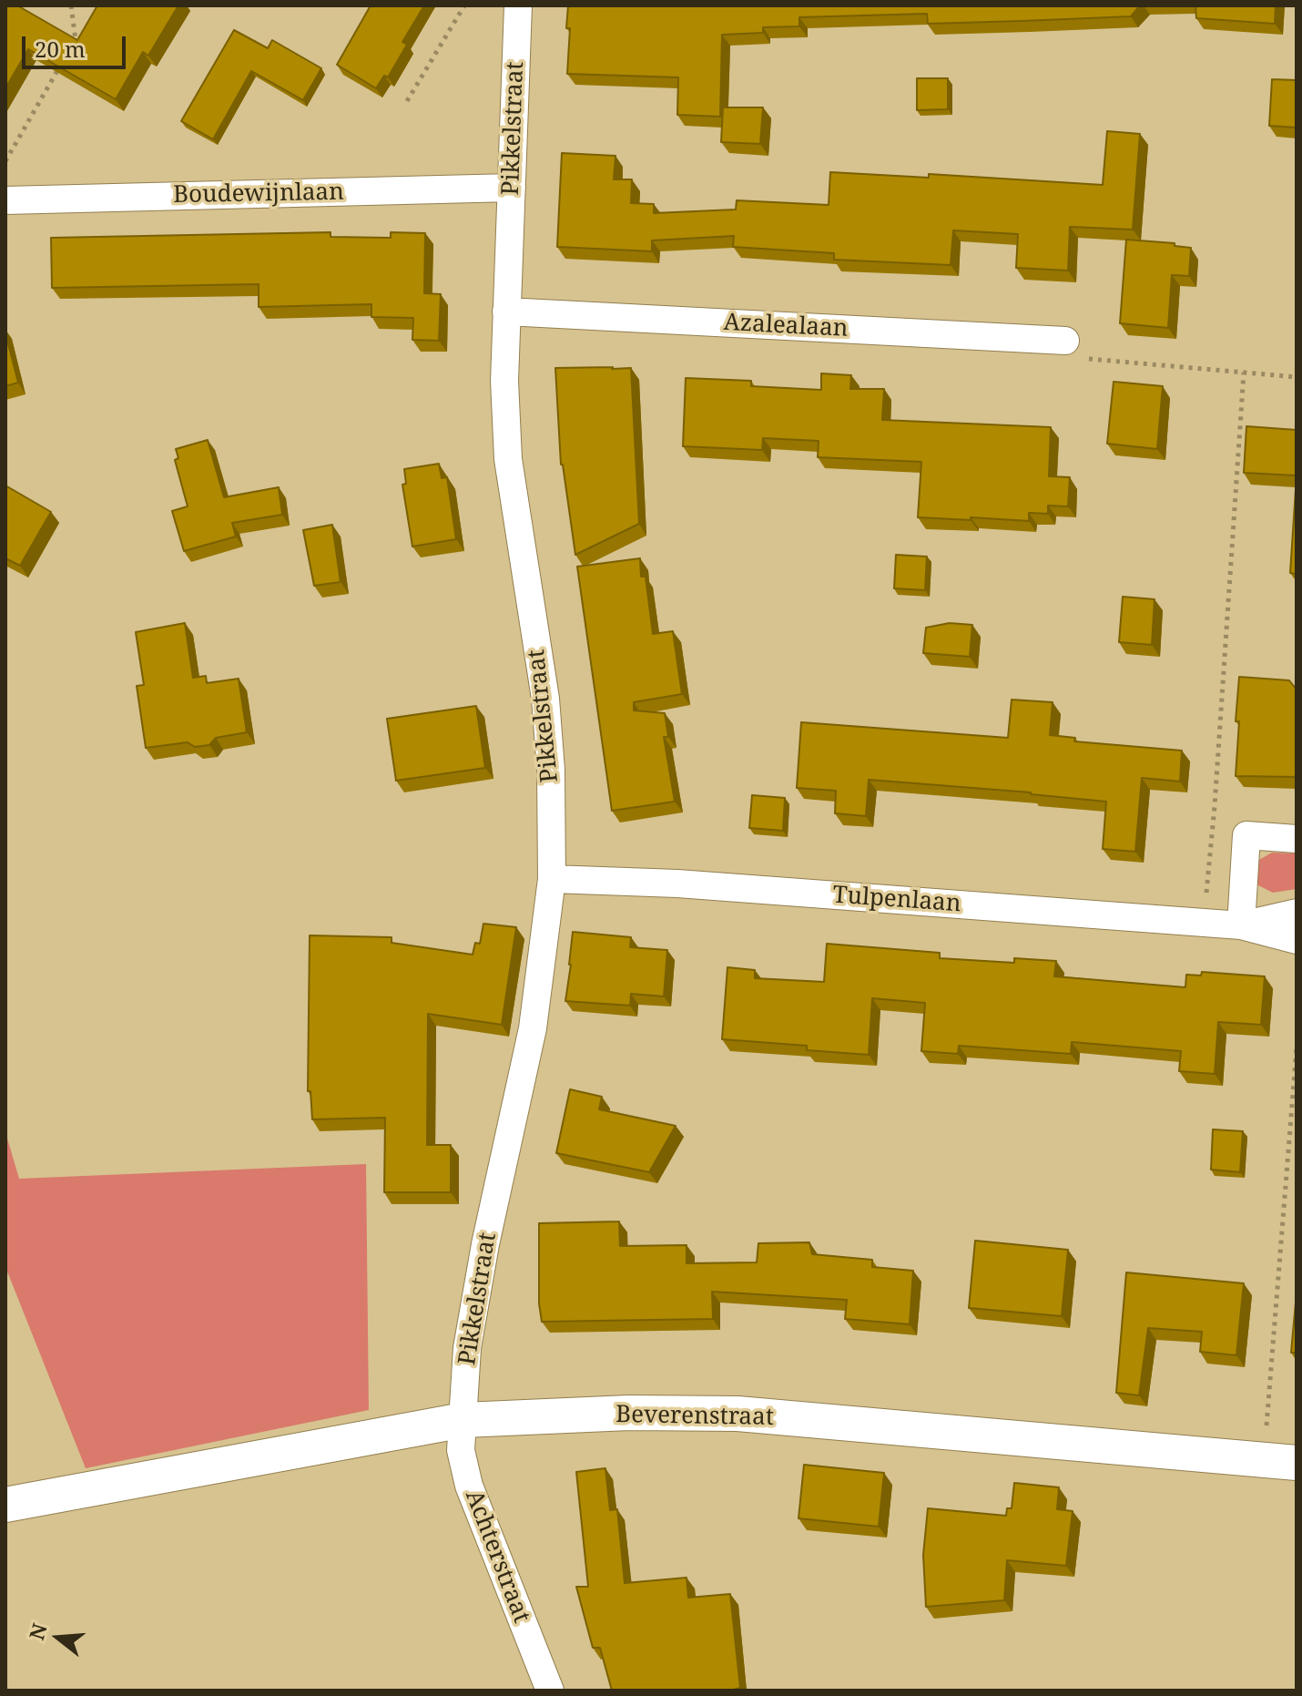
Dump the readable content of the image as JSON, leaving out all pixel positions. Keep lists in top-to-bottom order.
{
  "streets": {
    "street": [
      "Pikkelstraat",
      "Boudewijnlaan",
      "Azalealaan",
      "Tulpenlaan",
      "Beverenstraat",
      "Achterstraat"
    ]
  },
  "crossings": [
    ["Pikkelstraat", "Boudewijnlaan"],
    ["Pikkelstraat", "Azalealaan"],
    ["Pikkelstraat", "Tulpenlaan"],
    ["Pikkelstraat", "Beverenstraat"],
    ["Pikkelstraat", "Achterstraat"],
    ["Beverenstraat", "Achterstraat"]
  ],
  "scale_bar": "20 m",
  "north": "left"
}
